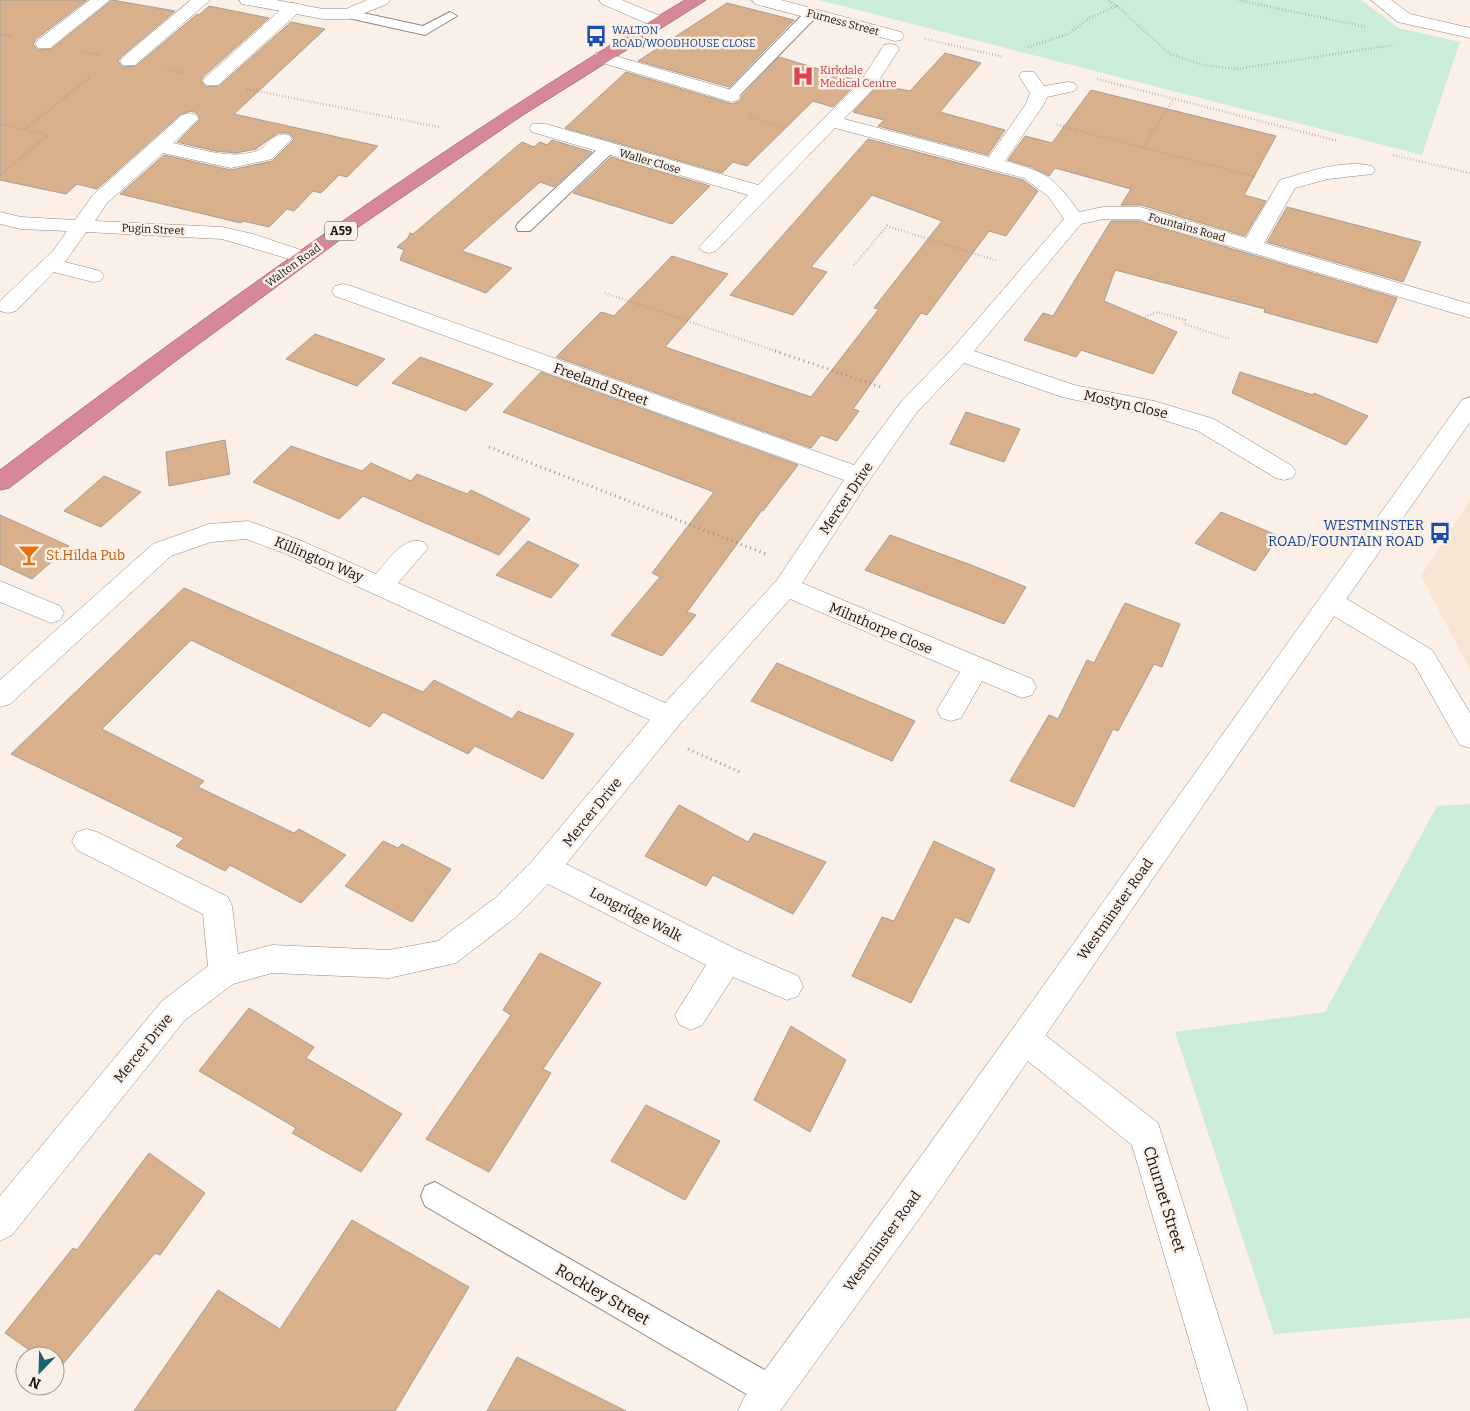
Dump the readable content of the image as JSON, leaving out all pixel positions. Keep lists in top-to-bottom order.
{
  "streets": {
    "highway": ["A59", "Walton Road"],
    "street": [
      "Furness Street",
      "Waller Close",
      "Fountains Road",
      "Pugin Street",
      "Freeland Street",
      "Mostyn Close",
      "Mercer Drive",
      "Killington Way",
      "Milnthorpe Close",
      "Westminster Road",
      "Longridge Walk",
      "Churnet Street"
    ],
    "lane": ["Rockley Street"]
  },
  "crossings": [
    ["Fountains Road", "Mercer Drive"],
    ["Pugin Street", "Walton Road"],
    ["Freeland Street", "Mercer Drive"],
    ["Mostyn Close", "Mercer Drive"],
    ["Mercer Drive", "Killington Way"],
    ["Mercer Drive", "Milnthorpe Close"],
    ["Mercer Drive", "Longridge Walk"],
    ["Westminster Road", "Churnet Street"],
    ["Westminster Road", "Rockley Street"]
  ],
  "places": {
    "bus stop": ["WALTON ROAD/WOODHOUSE CLOSE", "WESTMINSTER ROAD/FOUNTAIN ROAD"],
    "hospital": ["Kirkdale Medical Centre"],
    "bar": ["St.Hilda Pub"]
  },
  "north": "bottom left"
}
